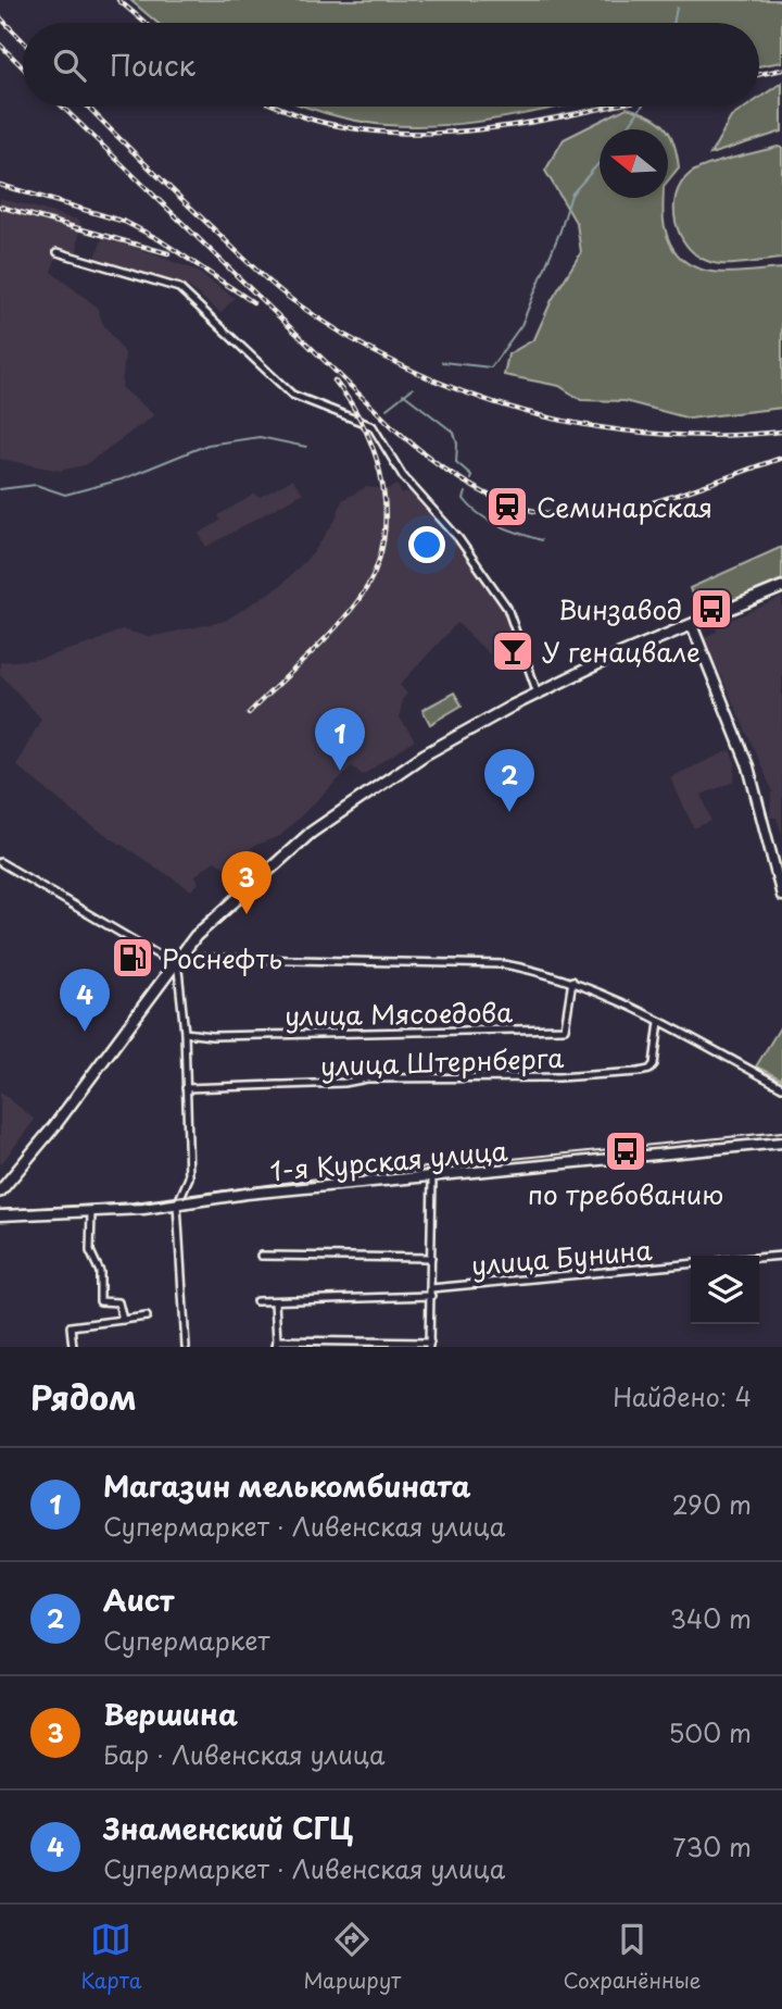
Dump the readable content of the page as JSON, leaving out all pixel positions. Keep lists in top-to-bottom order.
{
  "streets": {
    "street": [
      "улица Мясоедова",
      "улица Штернберга",
      "1-я Курская улица",
      "улица Бунина"
    ]
  },
  "places": {
    "station": ["Семинарская"],
    "bus stop": ["Винзавод", "по требованию"],
    "bar": ["У генацвале"],
    "fuel station": ["Роснефть"]
  },
  "north": "left",
  "page": {
    "search": "Поиск",
    "pins": [
      "1",
      "2",
      "3",
      "4"
    ],
    "heading": ["Рядом", "Найдено: 4"],
    "list": [
      {
        "mark": "1",
        "name": "Магазин мелькомбината",
        "note": "Супермаркет · Ливенская улица",
        "value": "290 m"
      },
      {
        "mark": "2",
        "name": "Аист",
        "note": "Супермаркет",
        "value": "340 m"
      },
      {
        "mark": "3",
        "name": "Вершина",
        "note": "Бар · Ливенская улица",
        "value": "500 m"
      },
      {
        "mark": "4",
        "name": "Знаменский СГЦ",
        "note": "Супермаркет · Ливенская улица",
        "value": "730 m"
      }
    ],
    "nav": ["Карта", "Маршрут", "Сохранённые"]
  }
}
